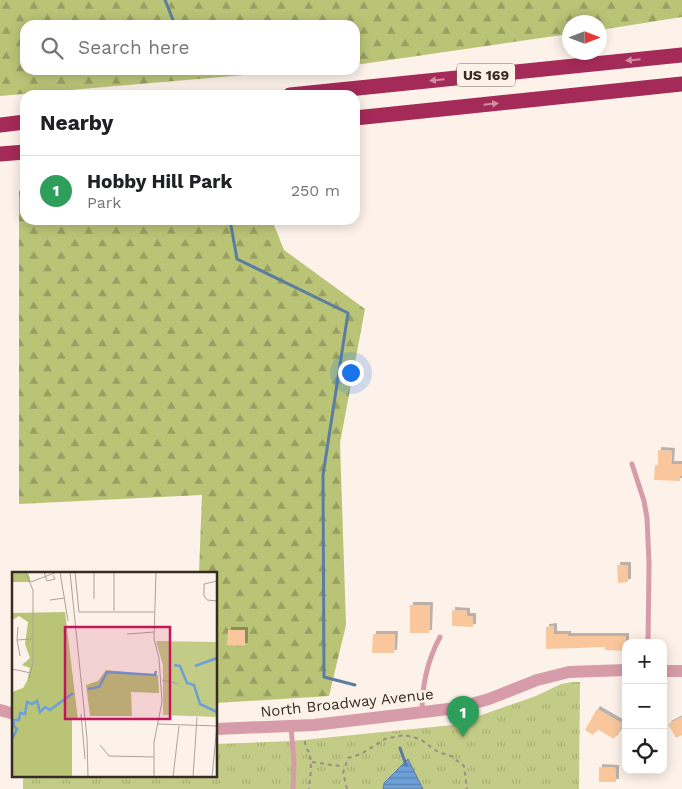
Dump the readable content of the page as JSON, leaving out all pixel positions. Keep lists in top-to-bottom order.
{
  "streets": {
    "highway": ["US 169"],
    "street": ["North Broadway Avenue"]
  },
  "north": "right",
  "page": {
    "search": "Search here",
    "heading": "Nearby",
    "list": [
      {
        "mark": "1",
        "name": "Hobby Hill Park",
        "note": "Park",
        "value": "250 m"
      }
    ],
    "map_buttons": ["+", "−"],
    "pins": "1"
  }
}
